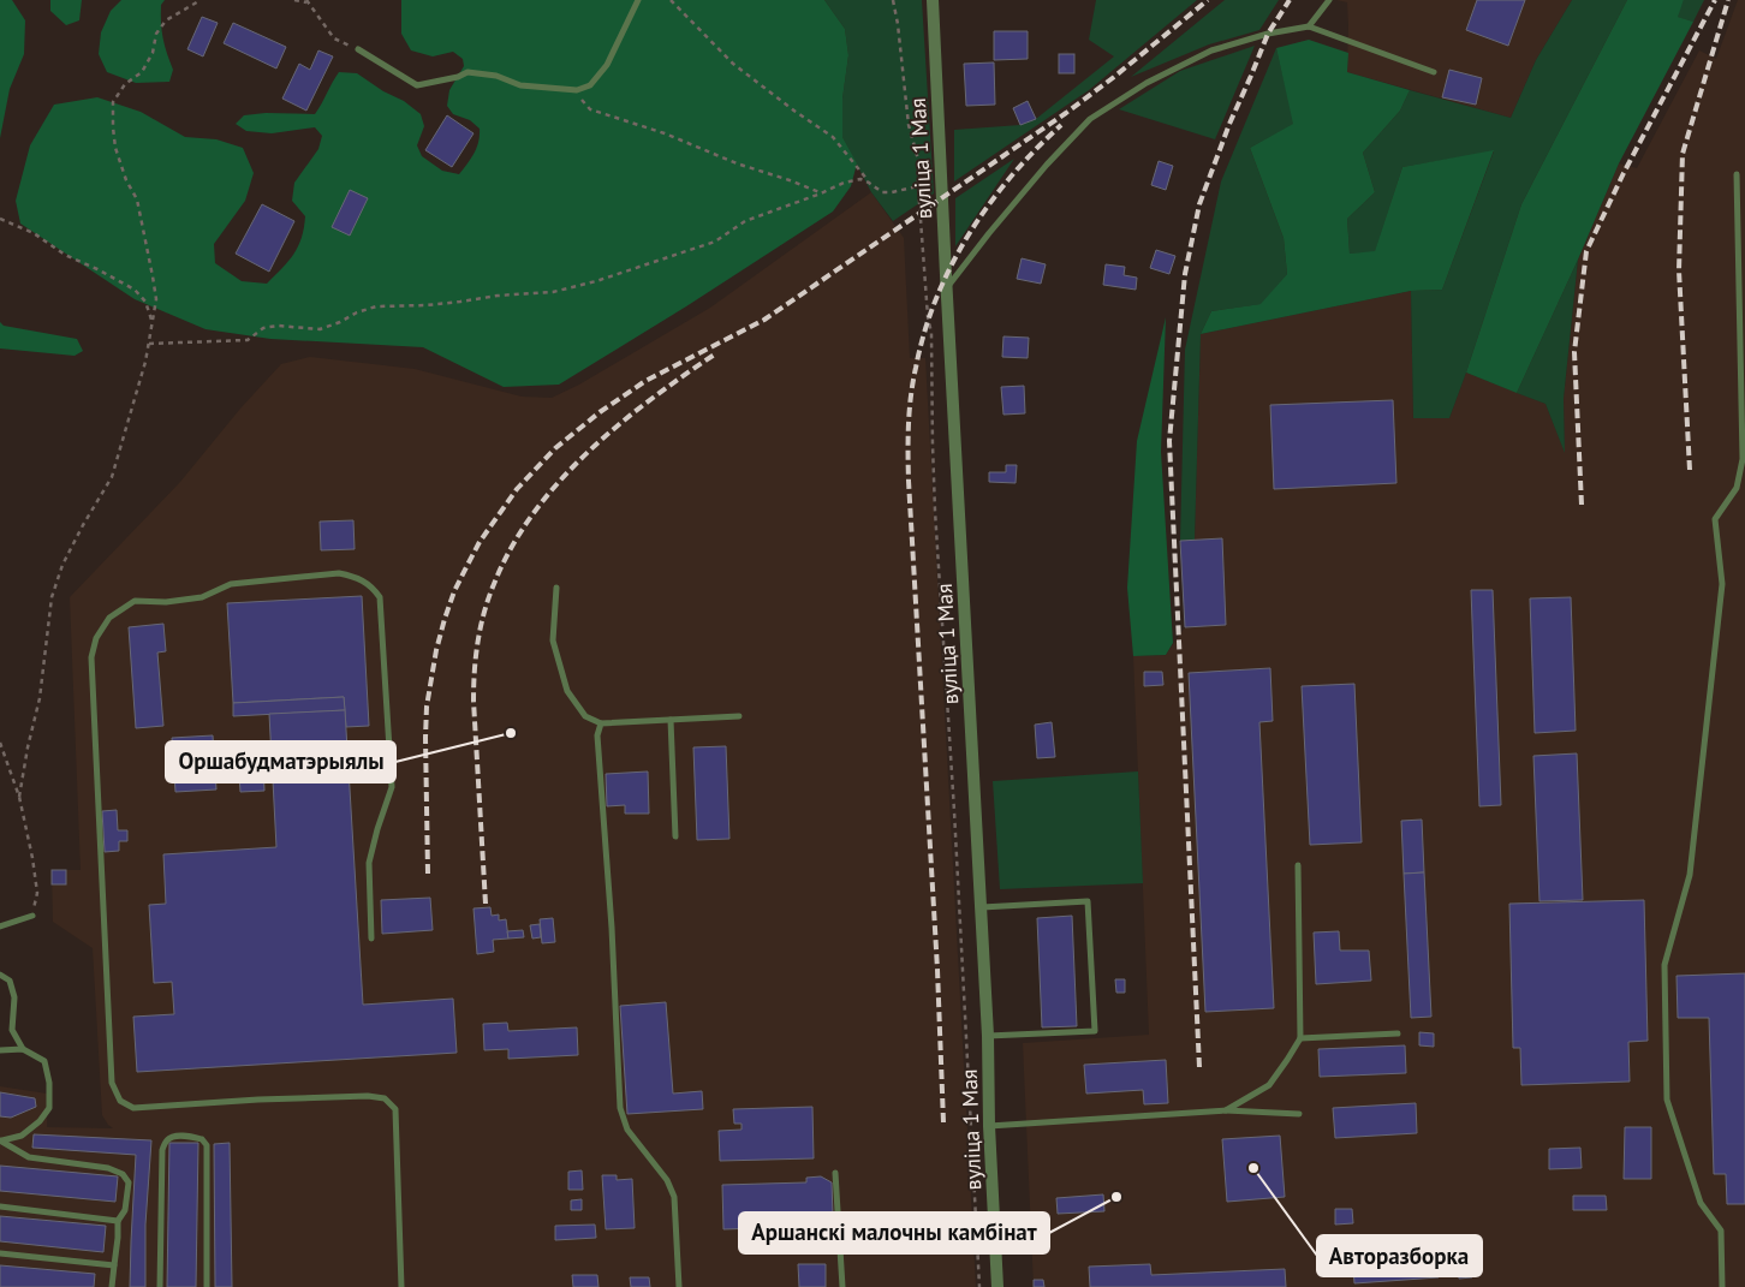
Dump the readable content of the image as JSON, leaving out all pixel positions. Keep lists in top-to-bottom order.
{
  "streets": {
    "street": ["вуліца 1 Мая"]
  },
  "places": ["Оршабудматэрыялы", "Авторазборка", "Аршанскі малочны камбінат"]
}
